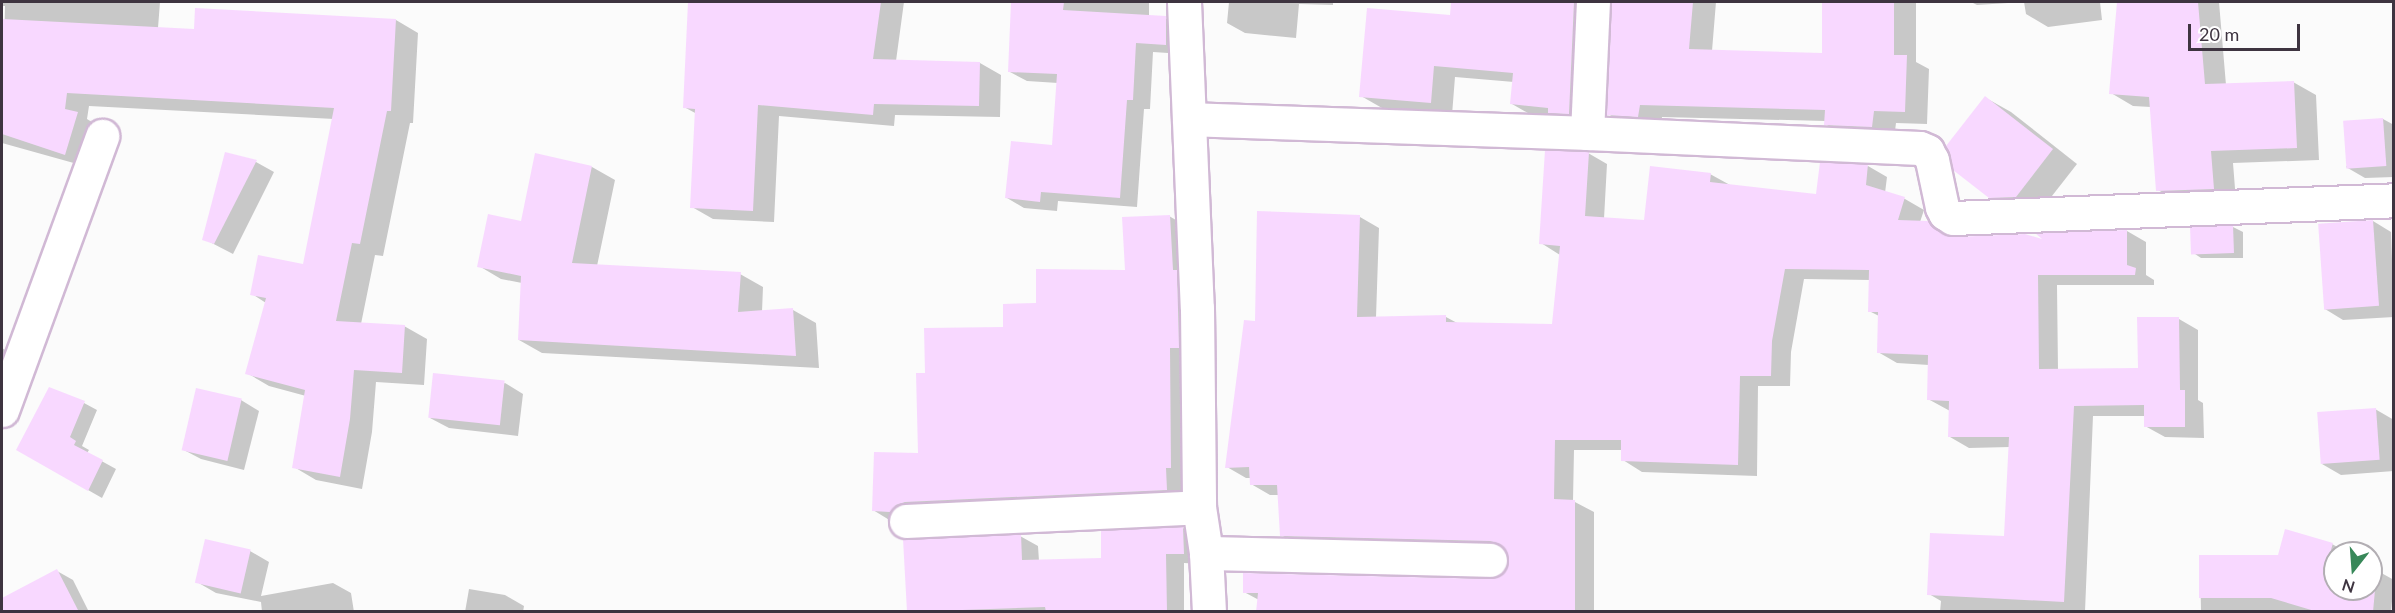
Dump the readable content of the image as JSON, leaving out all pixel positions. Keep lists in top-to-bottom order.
{
  "scale_bar": "20 m",
  "north": "bottom"
}
